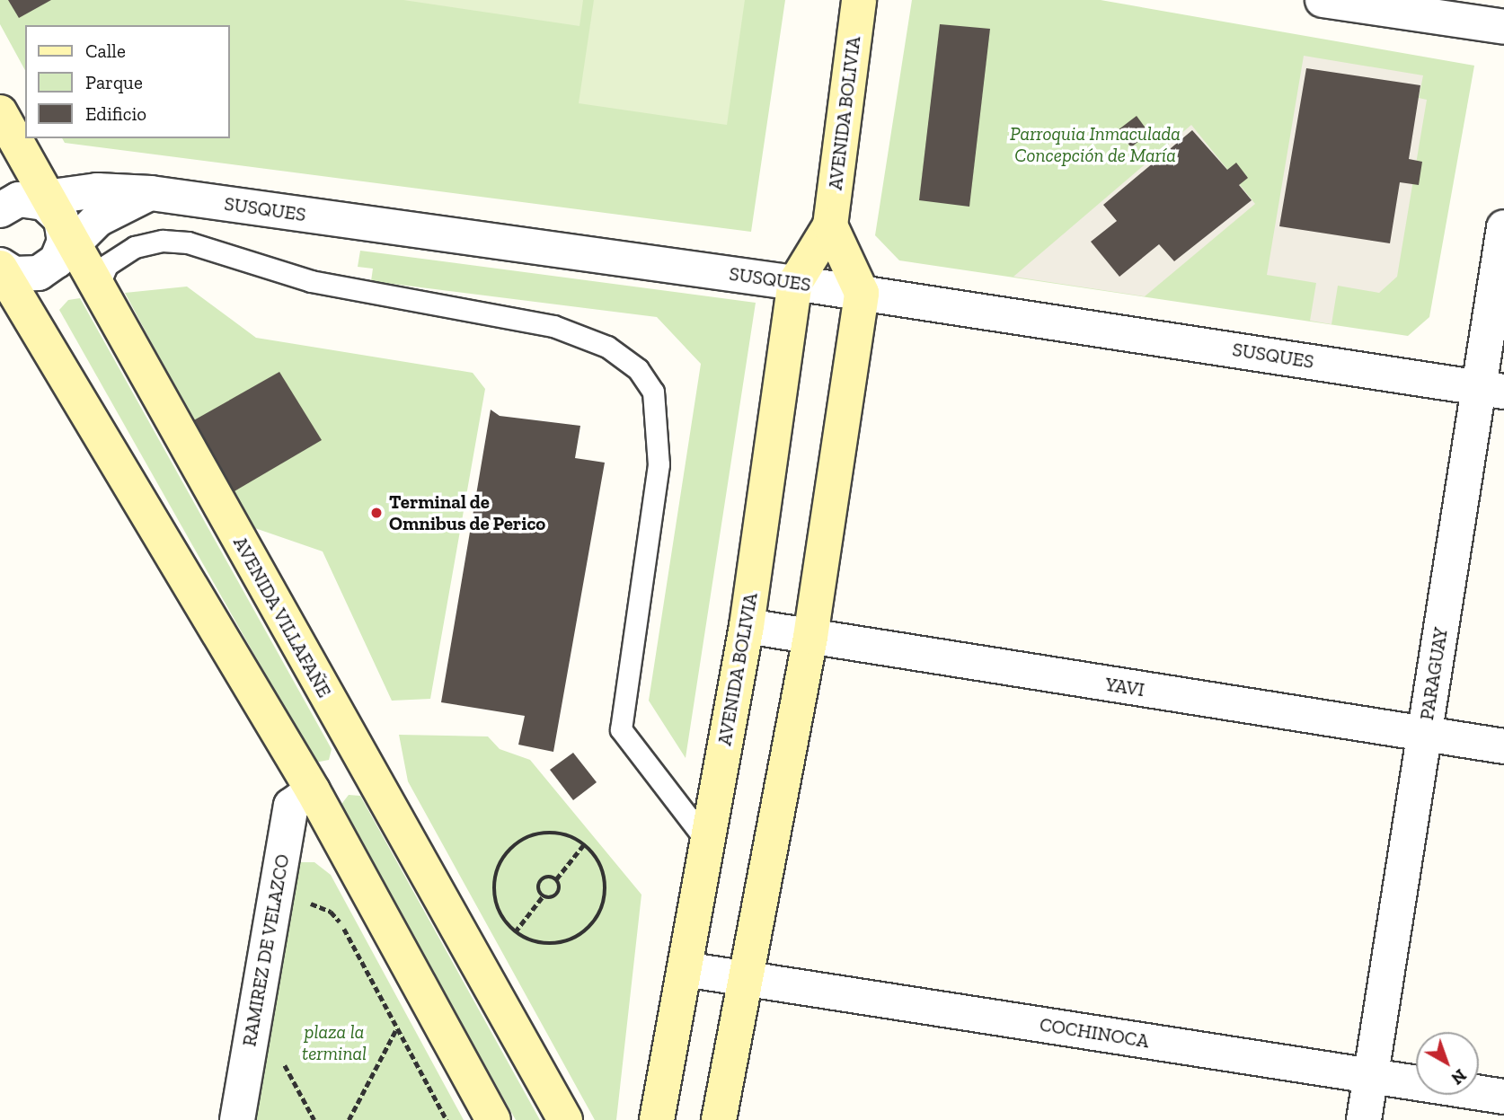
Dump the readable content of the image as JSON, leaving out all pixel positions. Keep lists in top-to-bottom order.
{
  "streets": {
    "street": [
      "AVENIDA BOLIVIA",
      "SUSQUES",
      "AVENIDA VILLAFAÑE",
      "PARAGUAY",
      "YAVI",
      "RAMIREZ DE VELAZCO",
      "COCHINOCA"
    ]
  },
  "crossings": [
    ["AVENIDA BOLIVIA", "SUSQUES"],
    ["AVENIDA BOLIVIA", "YAVI"],
    ["AVENIDA BOLIVIA", "COCHINOCA"],
    ["SUSQUES", "AVENIDA VILLAFAÑE"],
    ["SUSQUES", "PARAGUAY"],
    ["AVENIDA VILLAFAÑE", "RAMIREZ DE VELAZCO"],
    ["PARAGUAY", "YAVI"],
    ["PARAGUAY", "COCHINOCA"]
  ],
  "parks": ["Parroquia Inmaculada Concepción de María", "plaza la terminal"],
  "places": ["Terminal de Omnibus de Perico"],
  "legend": ["Calle", "Parque", "Edificio"],
  "north": "bottom right"
}
